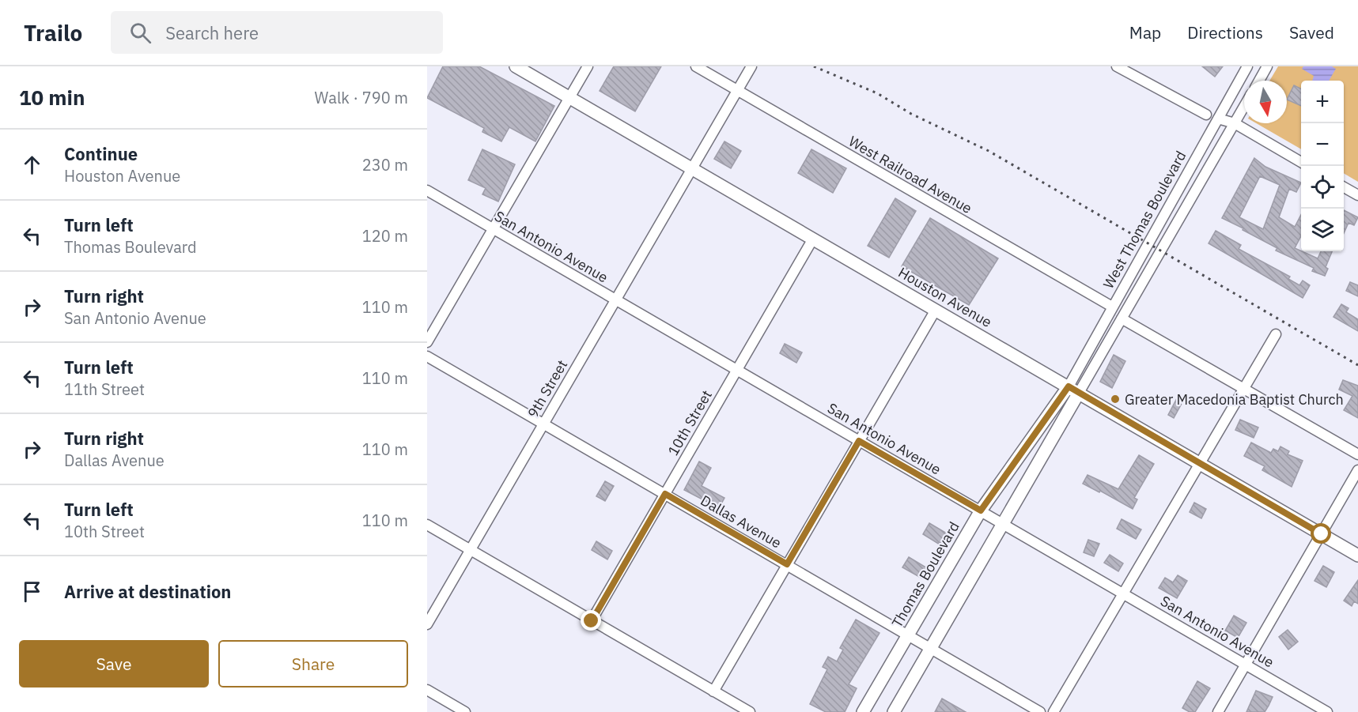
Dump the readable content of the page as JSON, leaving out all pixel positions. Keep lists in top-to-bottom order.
{
  "streets": {
    "main road": ["Houston Avenue", "Thomas Boulevard"],
    "street": [
      "West Railroad Avenue",
      "West Thomas Boulevard",
      "San Antonio Avenue",
      "9th Street",
      "10th Street",
      "Dallas Avenue"
    ]
  },
  "crossings": [
    ["West Railroad Avenue", "West Thomas Boulevard"],
    ["West Railroad Avenue", "9th Street"],
    ["West Thomas Boulevard", "Houston Avenue"],
    ["West Thomas Boulevard", "Thomas Boulevard"],
    ["San Antonio Avenue", "9th Street"],
    ["San Antonio Avenue", "10th Street"],
    ["San Antonio Avenue", "Thomas Boulevard"],
    ["Houston Avenue", "9th Street"],
    ["Houston Avenue", "10th Street"],
    ["Houston Avenue", "Thomas Boulevard"],
    ["9th Street", "Dallas Avenue"],
    ["10th Street", "Dallas Avenue"],
    ["Dallas Avenue", "Thomas Boulevard"]
  ],
  "places": ["Greater Macedonia Baptist Church"],
  "north": "bottom",
  "page": {
    "header": "Trailo",
    "search": "Search here",
    "nav": ["Map", "Directions", "Saved"],
    "heading": ["10 min", "Walk · 790 m"],
    "map_buttons": ["+", "−"],
    "list": [
      ["Continue", "Houston Avenue", "230 m"],
      ["Turn left", "Thomas Boulevard", "120 m"],
      ["Turn right", "San Antonio Avenue", "110 m"],
      ["Turn left", "11th Street", "110 m"],
      ["Turn right", "Dallas Avenue", "110 m"],
      ["Turn left", "10th Street", "110 m"],
      "Arrive at destination"
    ],
    "buttons": ["Save", "Share"]
  }
}
